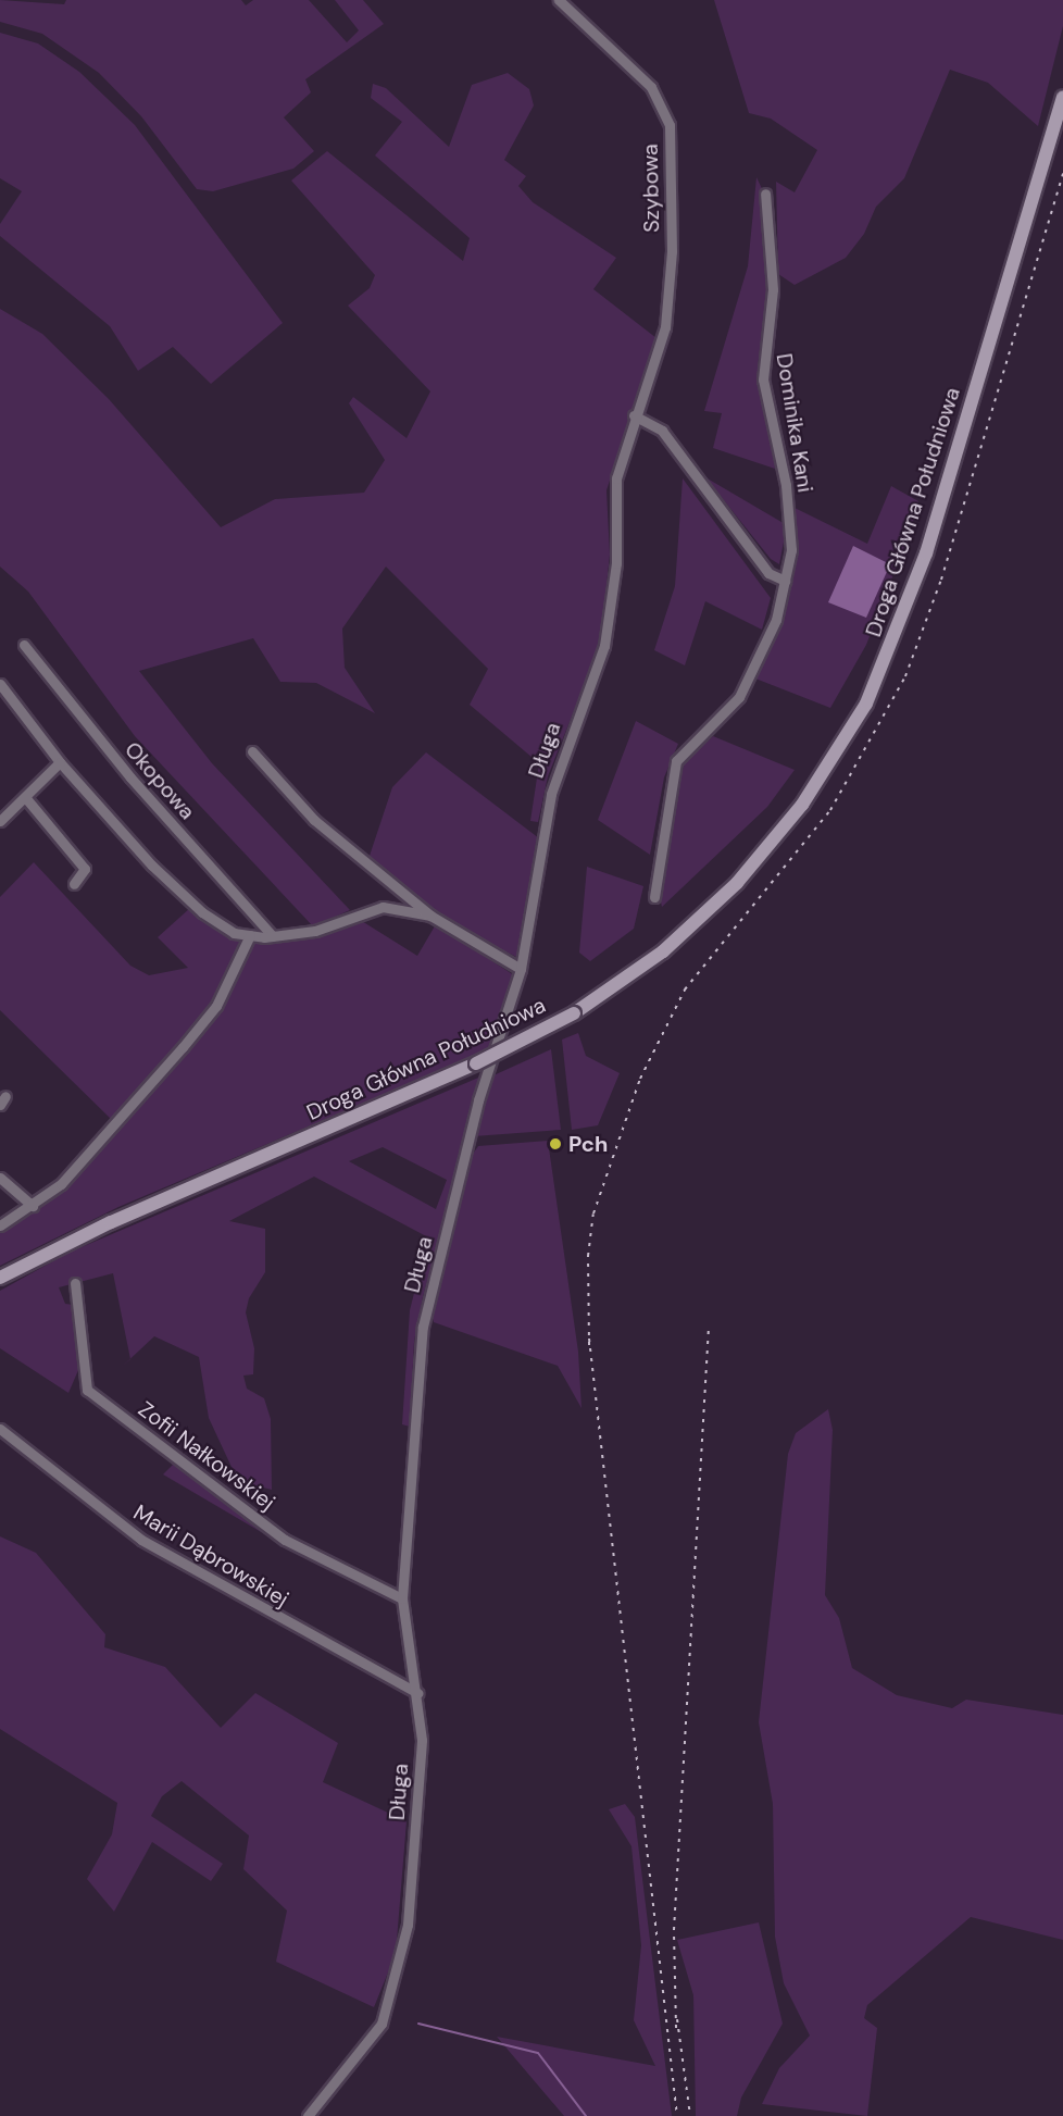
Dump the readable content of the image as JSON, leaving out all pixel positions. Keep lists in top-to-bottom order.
{
  "streets": {
    "main road": ["Droga Główna Południowa"],
    "street": [
      "Szybowa",
      "Dominika Kani",
      "Długa",
      "Okopowa",
      "Zofii Nałkowskiej",
      "Marii Dąbrowskiej"
    ]
  },
  "crossings": [
    ["Szybowa", "Długa"],
    ["Długa", "Zofii Nałkowskiej"],
    ["Długa", "Marii Dąbrowskiej"]
  ],
  "places": ["Pch"]
}
